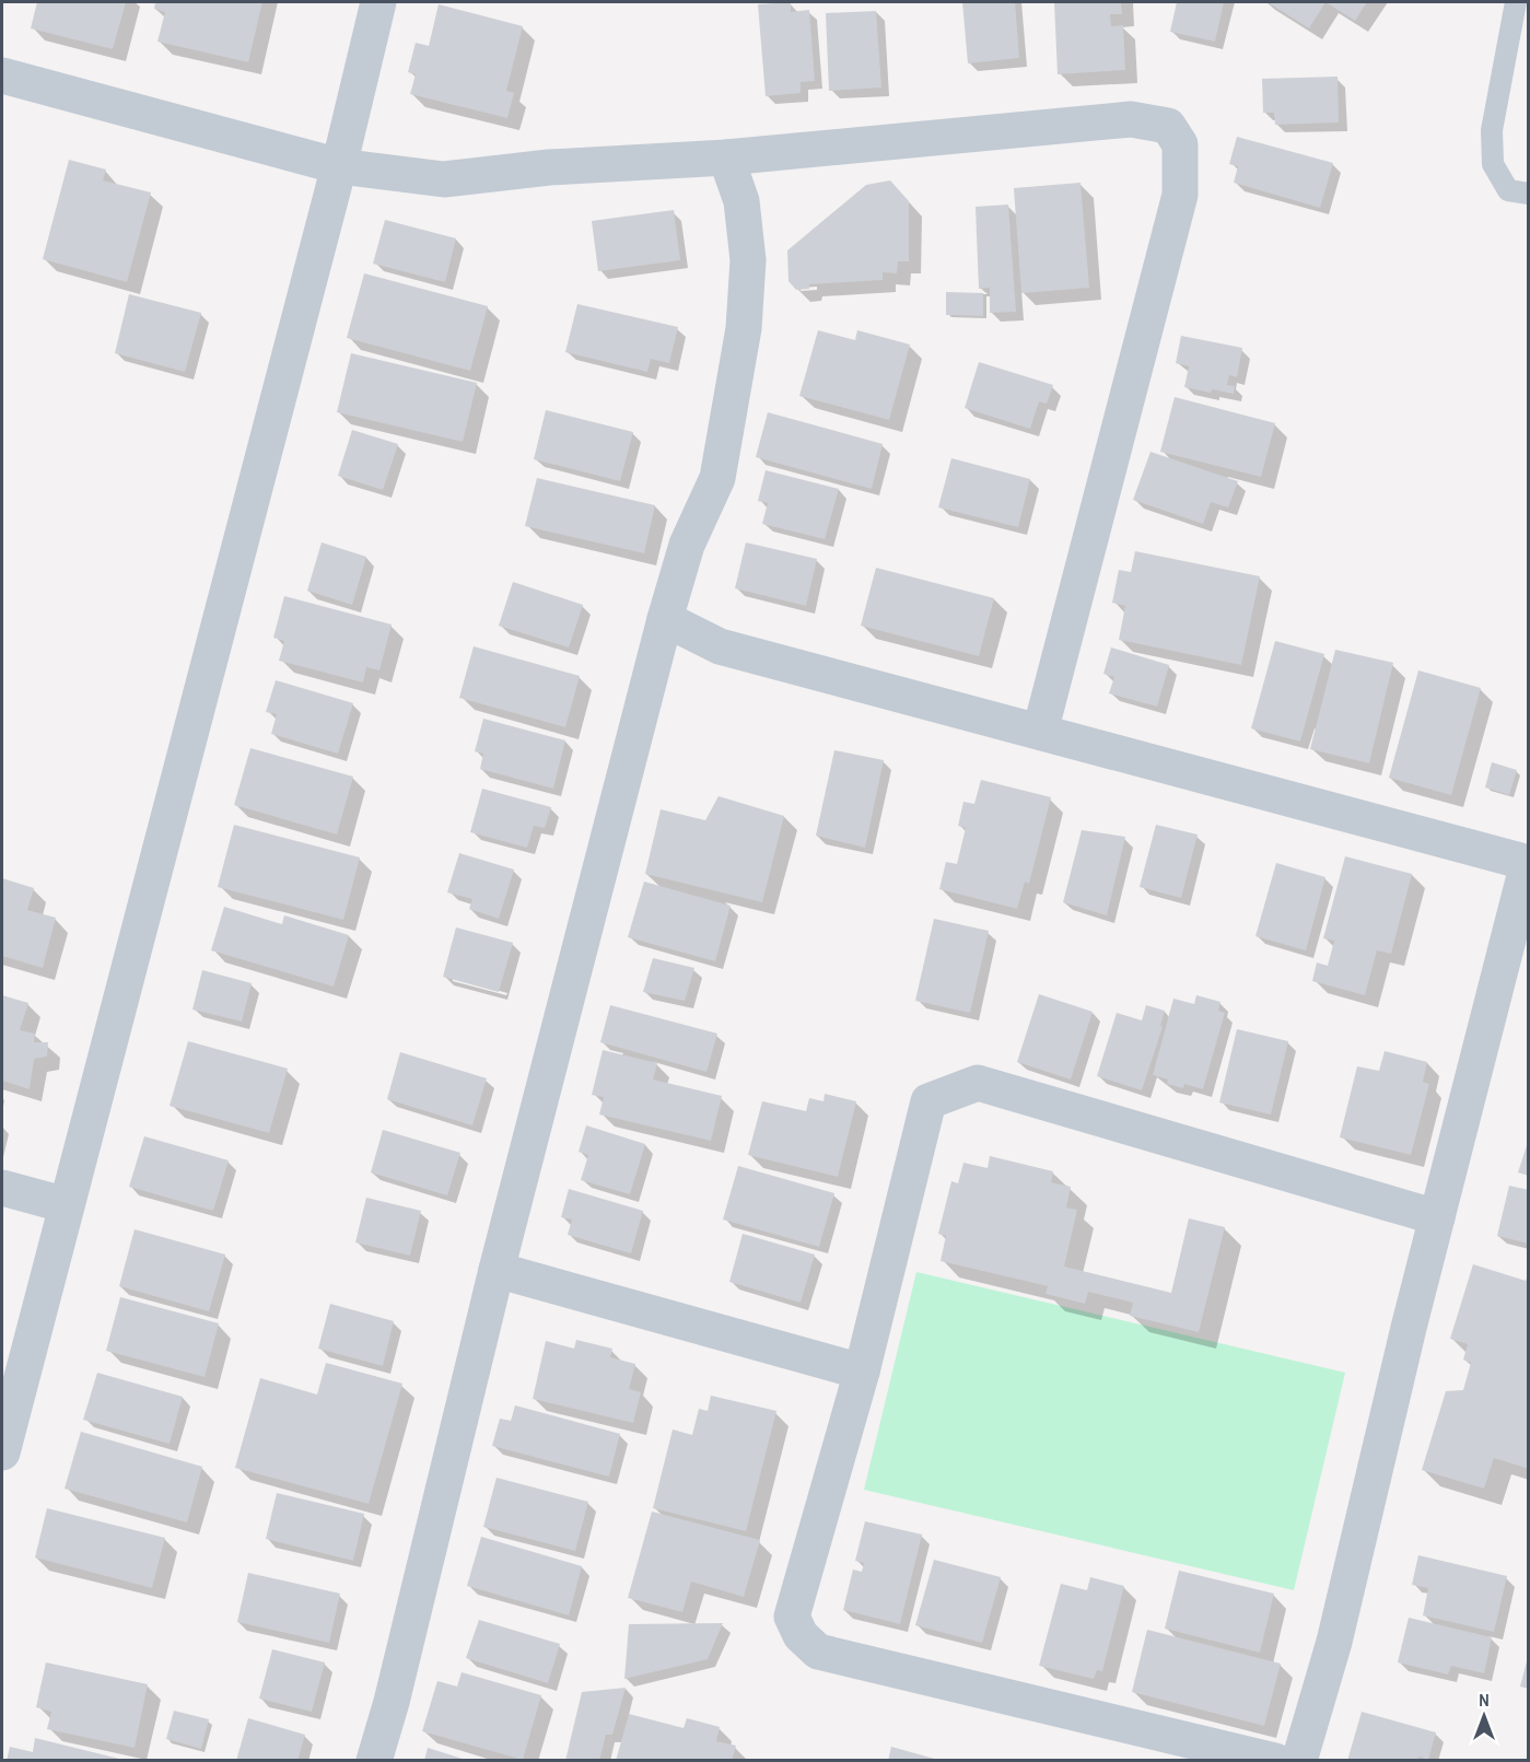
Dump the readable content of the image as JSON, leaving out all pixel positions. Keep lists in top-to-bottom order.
{
  "north": "top"
}
